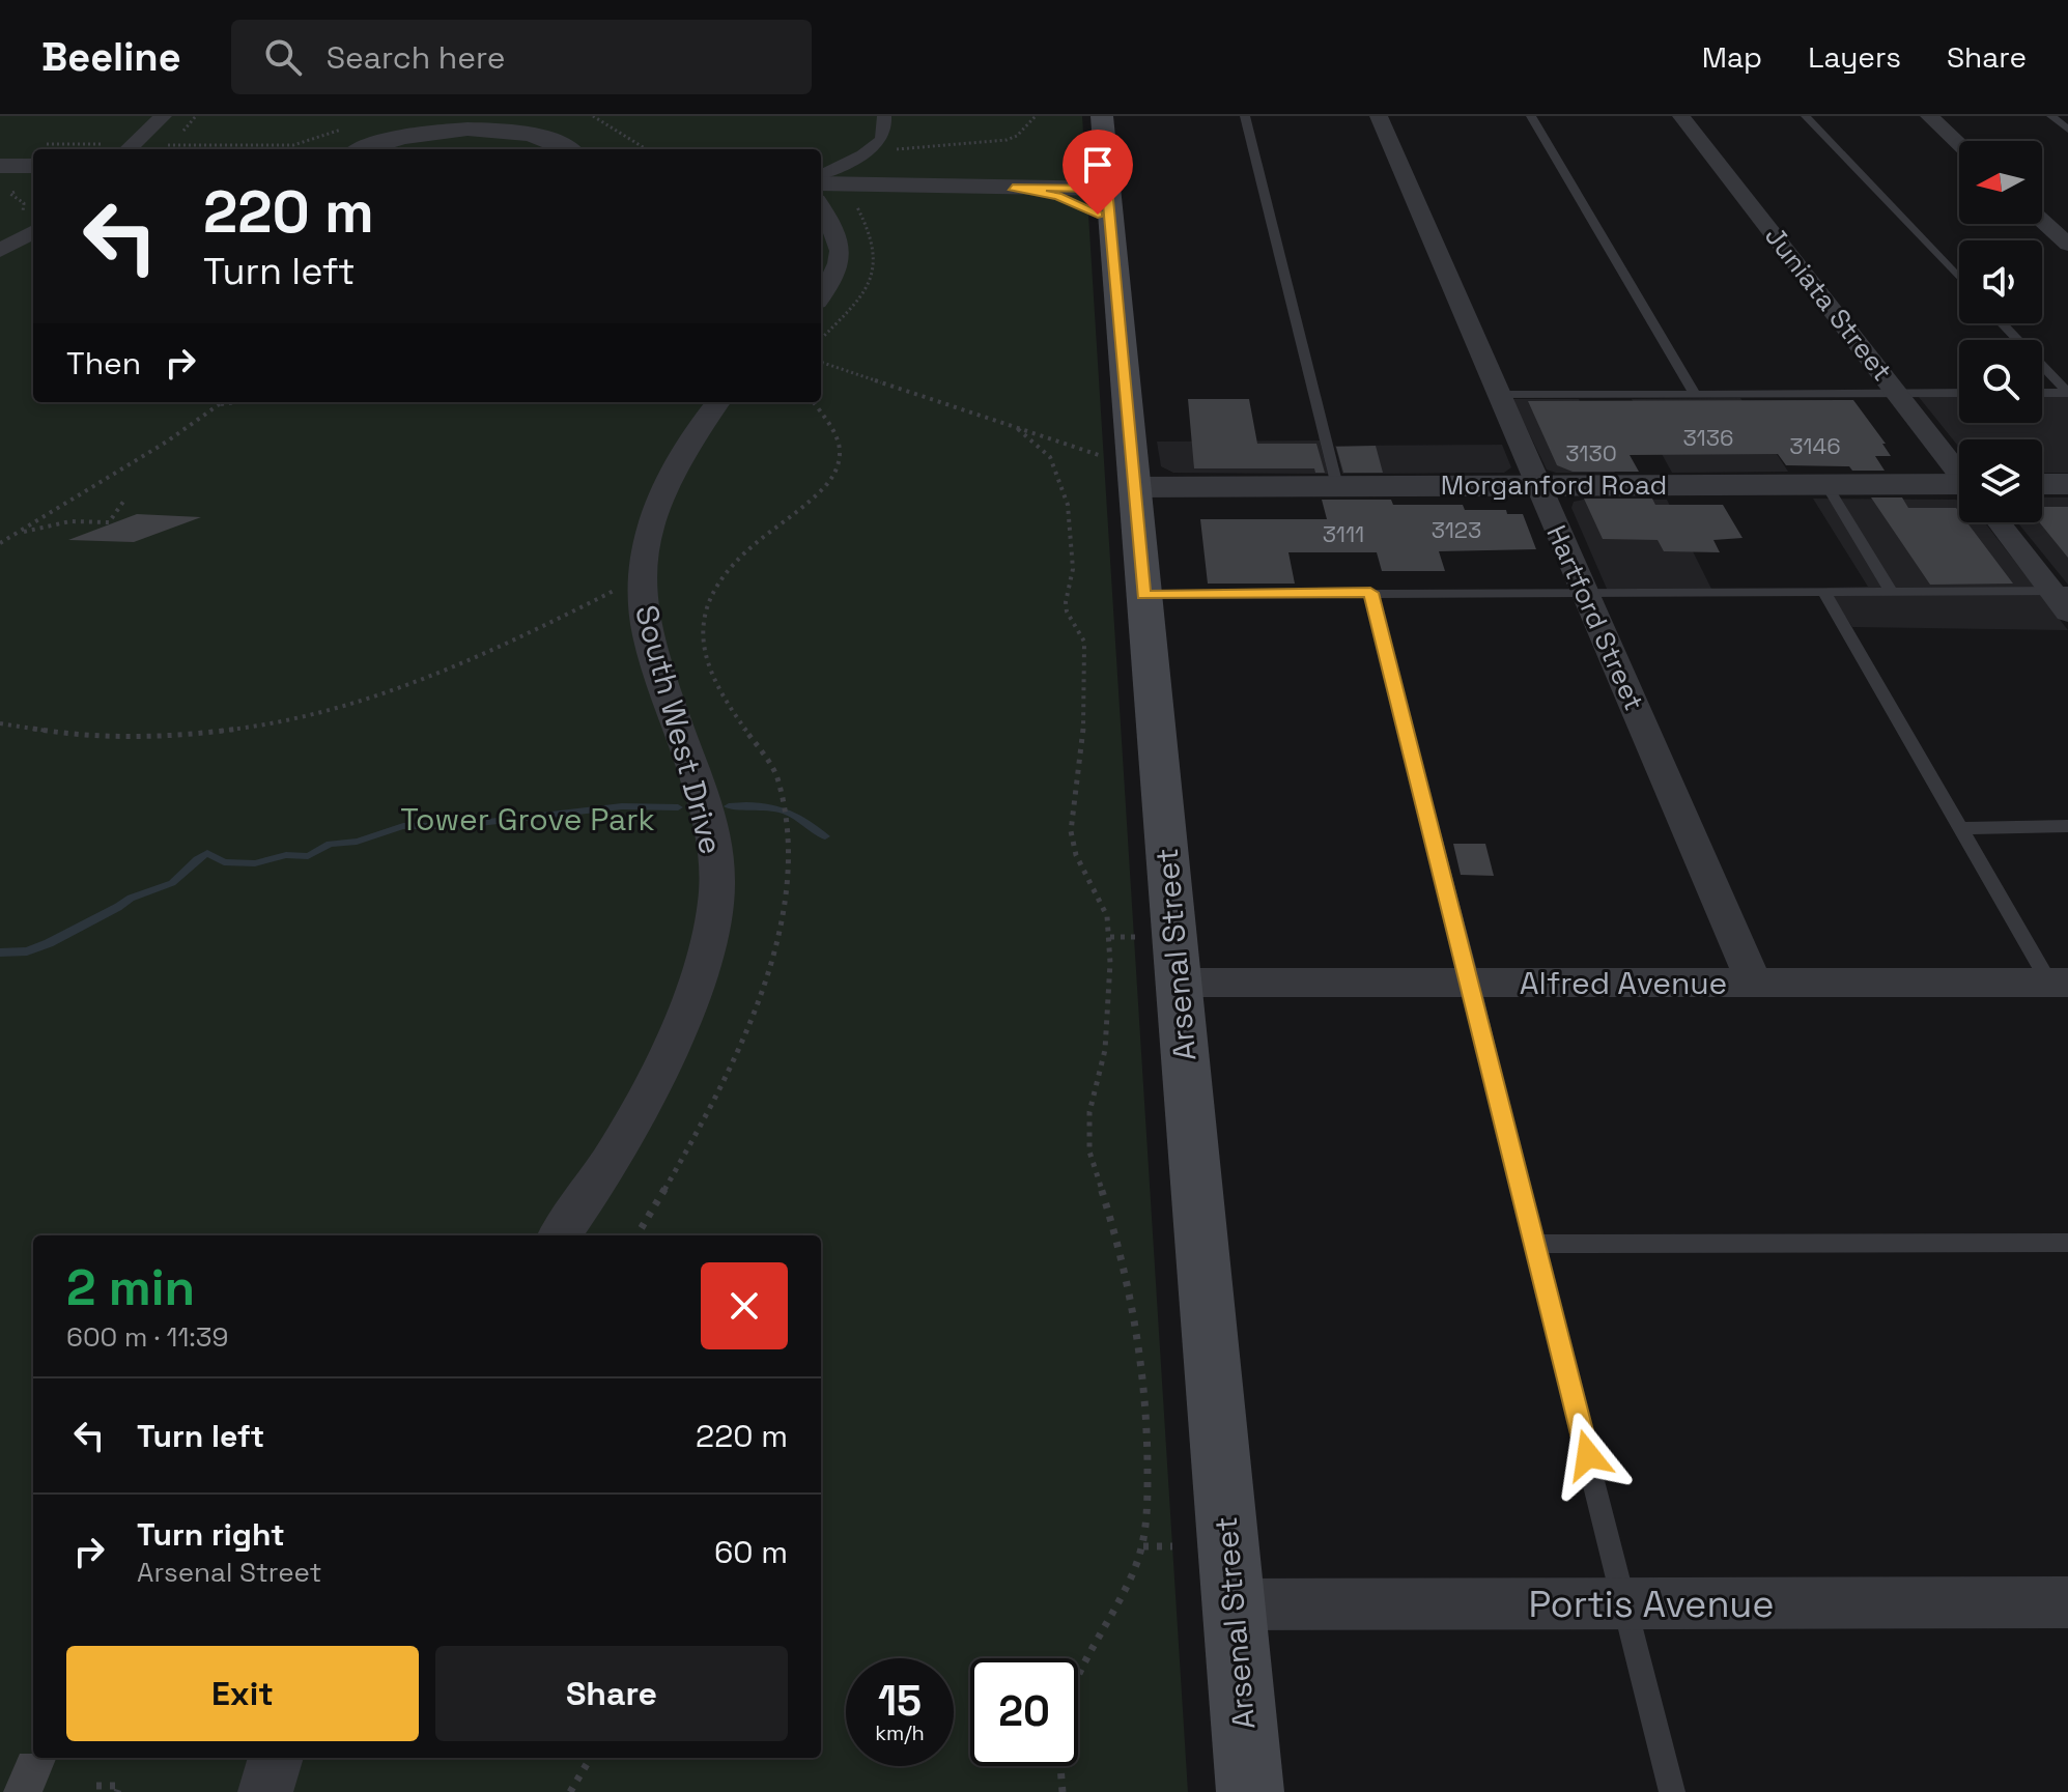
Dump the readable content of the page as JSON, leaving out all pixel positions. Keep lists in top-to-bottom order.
{
  "streets": {
    "main road": ["Arsenal Street"],
    "street": [
      "Juniata Street",
      "Morganford Road",
      "Hartford Street",
      "South West Drive",
      "Alfred Avenue",
      "Portis Avenue"
    ]
  },
  "crossings": [
    ["Morganford Road", "Hartford Street"],
    ["Morganford Road", "Arsenal Street"],
    ["Hartford Street", "Alfred Avenue"],
    ["Arsenal Street", "Alfred Avenue"],
    ["Arsenal Street", "Portis Avenue"]
  ],
  "parks": ["Tower Grove Park"],
  "house_numbers": [
    "3136",
    "3146",
    "3130",
    "3123",
    "3111"
  ],
  "north": "left",
  "page": {
    "header": "Beeline",
    "search": "Search here",
    "nav": ["Map", "Layers", "Share"],
    "turn": ["220 m", "Turn left"],
    "then": "Then",
    "heading": ["2 min", "600 m · 11:39"],
    "list": [
      {
        "name": "Turn left",
        "value": "220 m"
      },
      {
        "name": "Turn right",
        "note": "Arsenal Street",
        "value": "60 m"
      }
    ],
    "buttons": ["Exit", "Share"],
    "speed": "15 km/h",
    "limit": "20"
  }
}
